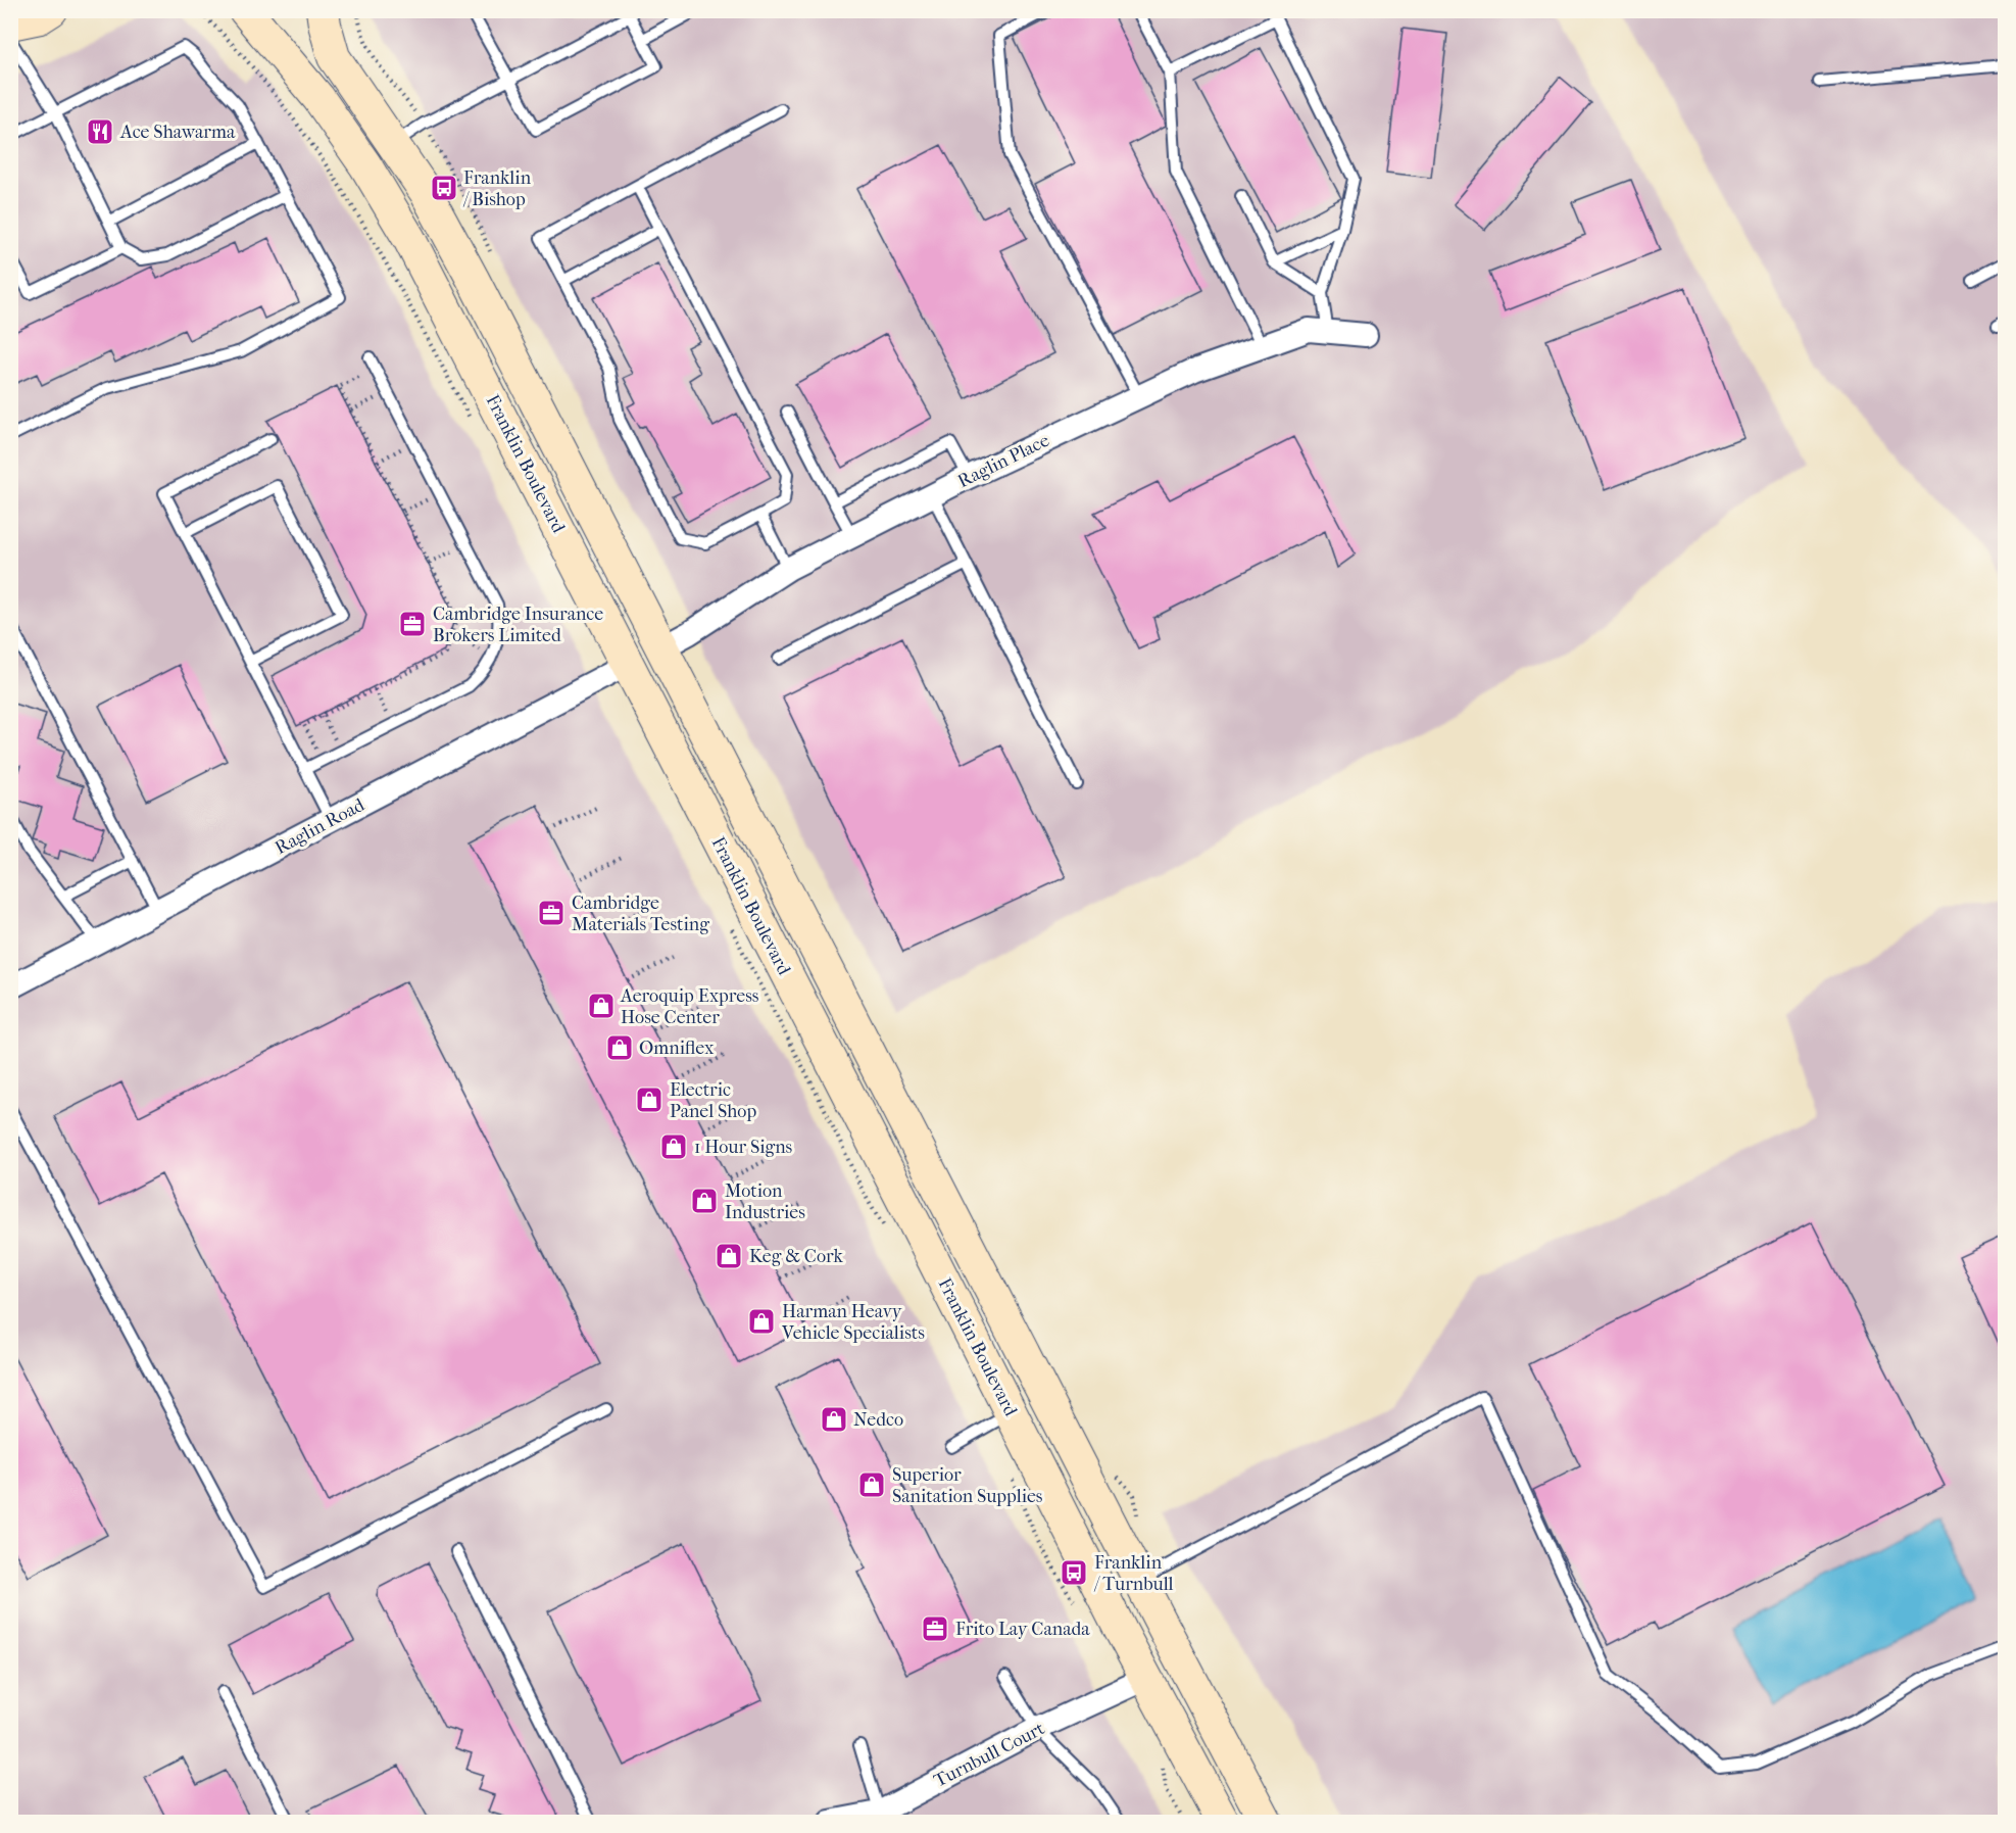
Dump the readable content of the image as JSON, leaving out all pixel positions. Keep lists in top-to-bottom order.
{
  "streets": {
    "main road": ["Franklin Boulevard"],
    "street": ["Raglin Place", "Raglin Road", "Turnbull Court"]
  },
  "crossings": [
    ["Raglin Place", "Franklin Boulevard"],
    ["Franklin Boulevard", "Raglin Road"],
    ["Franklin Boulevard", "Turnbull Court"]
  ],
  "places": {
    "restaurant": ["Ace Shawarma"],
    "bus stop": ["Franklin / Bishop", "Franklin / Turnbull"],
    "office": ["Cambridge Insurance Brokers Limited", "Cambridge Materials Testing", "Frito Lay Canada"],
    "shop": [
      "Aeroquip Express Hose Center",
      "Omniflex",
      "Electric Panel Shop",
      "1 Hour Signs",
      "Motion Industries",
      "Keg & Cork",
      "Harman Heavy Vehicle Specialists",
      "Nedco",
      "Superior Sanitation Supplies"
    ]
  }
}
